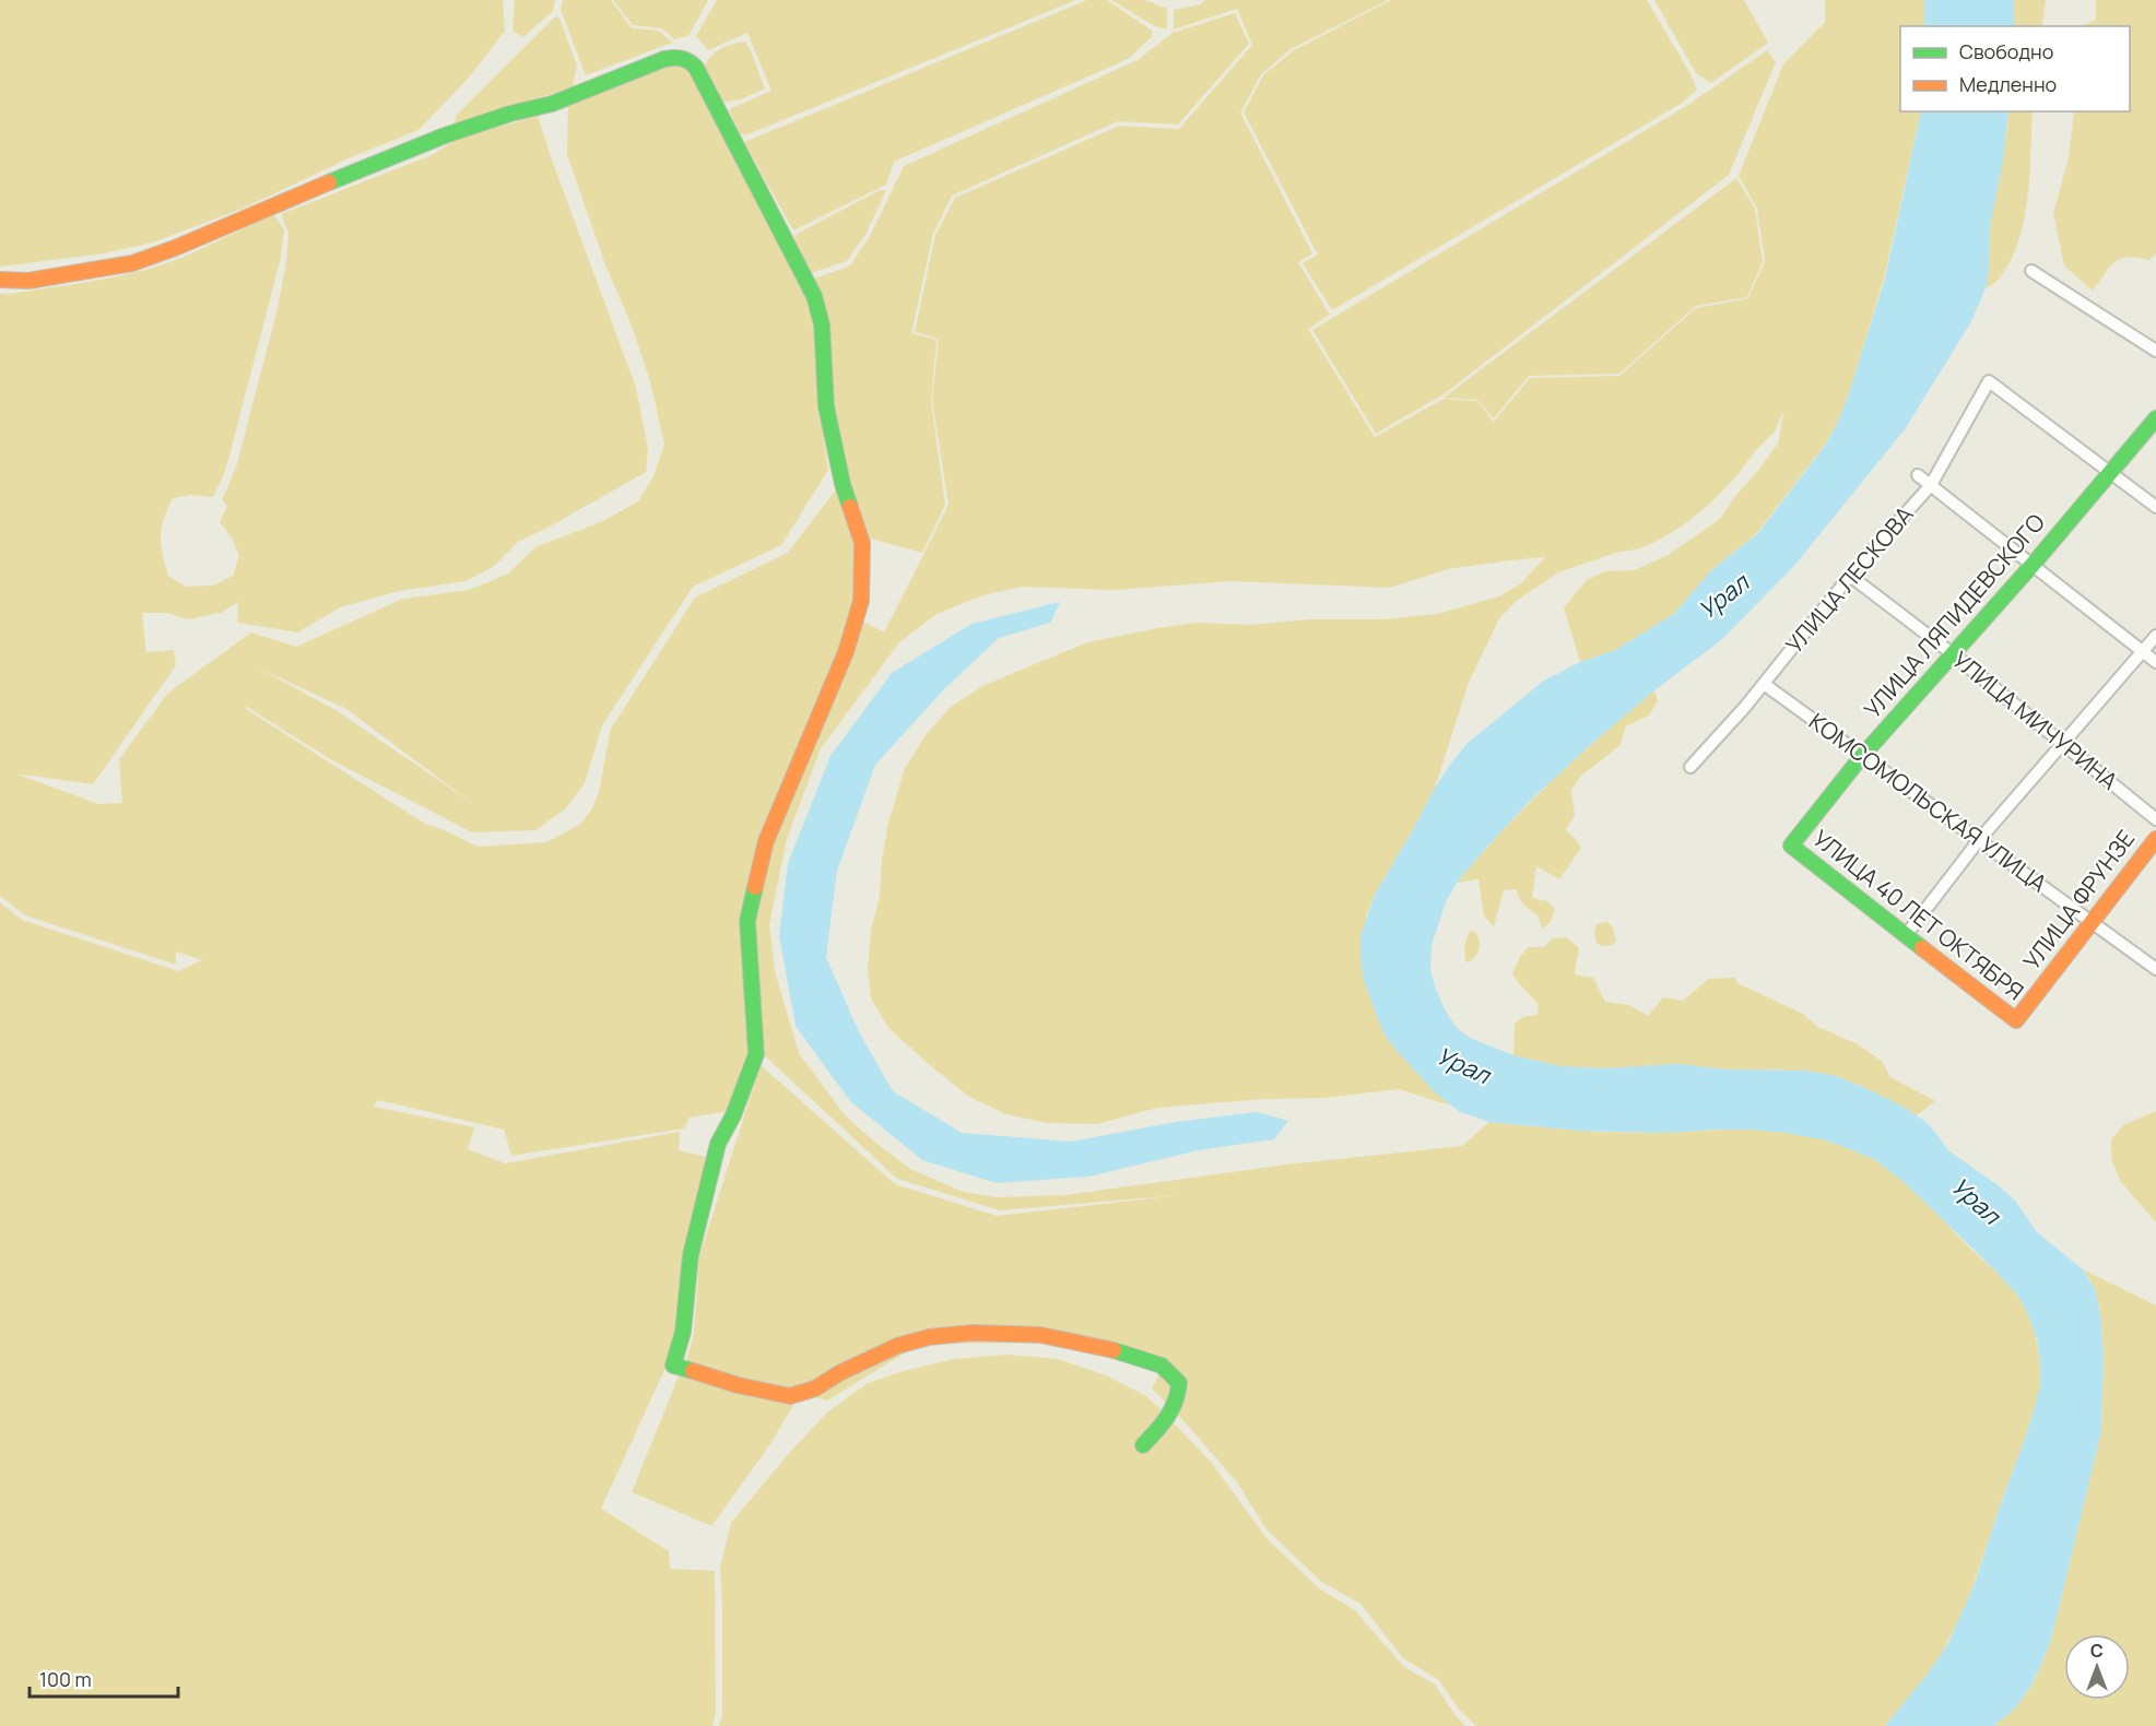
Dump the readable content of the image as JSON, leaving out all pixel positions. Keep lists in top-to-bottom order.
{
  "streets": {
    "street": [
      "УЛИЦА ЛЕСКОВА",
      "УЛИЦА ЛЯПИДЕВСКОГО",
      "УЛИЦА МИЧУРИНА",
      "КОМСОМОЛЬСКАЯ УЛИЦА",
      "УЛИЦА ФРУНЗЕ",
      "УЛИЦА 40 ЛЕТ ОКТЯБРЯ"
    ]
  },
  "crossings": [
    ["УЛИЦА ЛЕСКОВА", "УЛИЦА ЛЯПИДЕВСКОГО"],
    ["УЛИЦА ЛЕСКОВА", "УЛИЦА МИЧУРИНА"],
    ["УЛИЦА ЛЕСКОВА", "КОМСОМОЛЬСКАЯ УЛИЦА"],
    ["УЛИЦА ЛЯПИДЕВСКОГО", "УЛИЦА МИЧУРИНА"],
    ["УЛИЦА ЛЯПИДЕВСКОГО", "КОМСОМОЛЬСКАЯ УЛИЦА"],
    ["УЛИЦА ЛЯПИДЕВСКОГО", "УЛИЦА 40 ЛЕТ ОКТЯБРЯ"],
    ["КОМСОМОЛЬСКАЯ УЛИЦА", "УЛИЦА ФРУНЗЕ"],
    ["УЛИЦА ФРУНЗЕ", "УЛИЦА 40 ЛЕТ ОКТЯБРЯ"]
  ],
  "water": ["Урал"],
  "legend": ["Свободно", "Медленно"],
  "scale_bar": "100 m",
  "north": "top"
}
